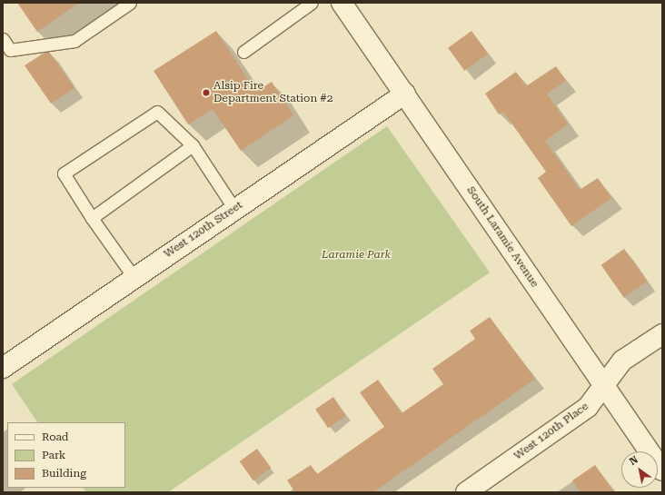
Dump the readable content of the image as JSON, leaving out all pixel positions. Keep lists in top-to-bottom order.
{
  "streets": {
    "street": ["West 120th Street", "South Laramie Avenue", "West 120th Place"]
  },
  "crossings": [
    ["West 120th Street", "South Laramie Avenue"],
    ["South Laramie Avenue", "West 120th Place"]
  ],
  "parks": ["Laramie Park"],
  "places": ["Alsip Fire Department Station #2"],
  "legend": ["Road", "Park", "Building"],
  "north": "top left"
}
